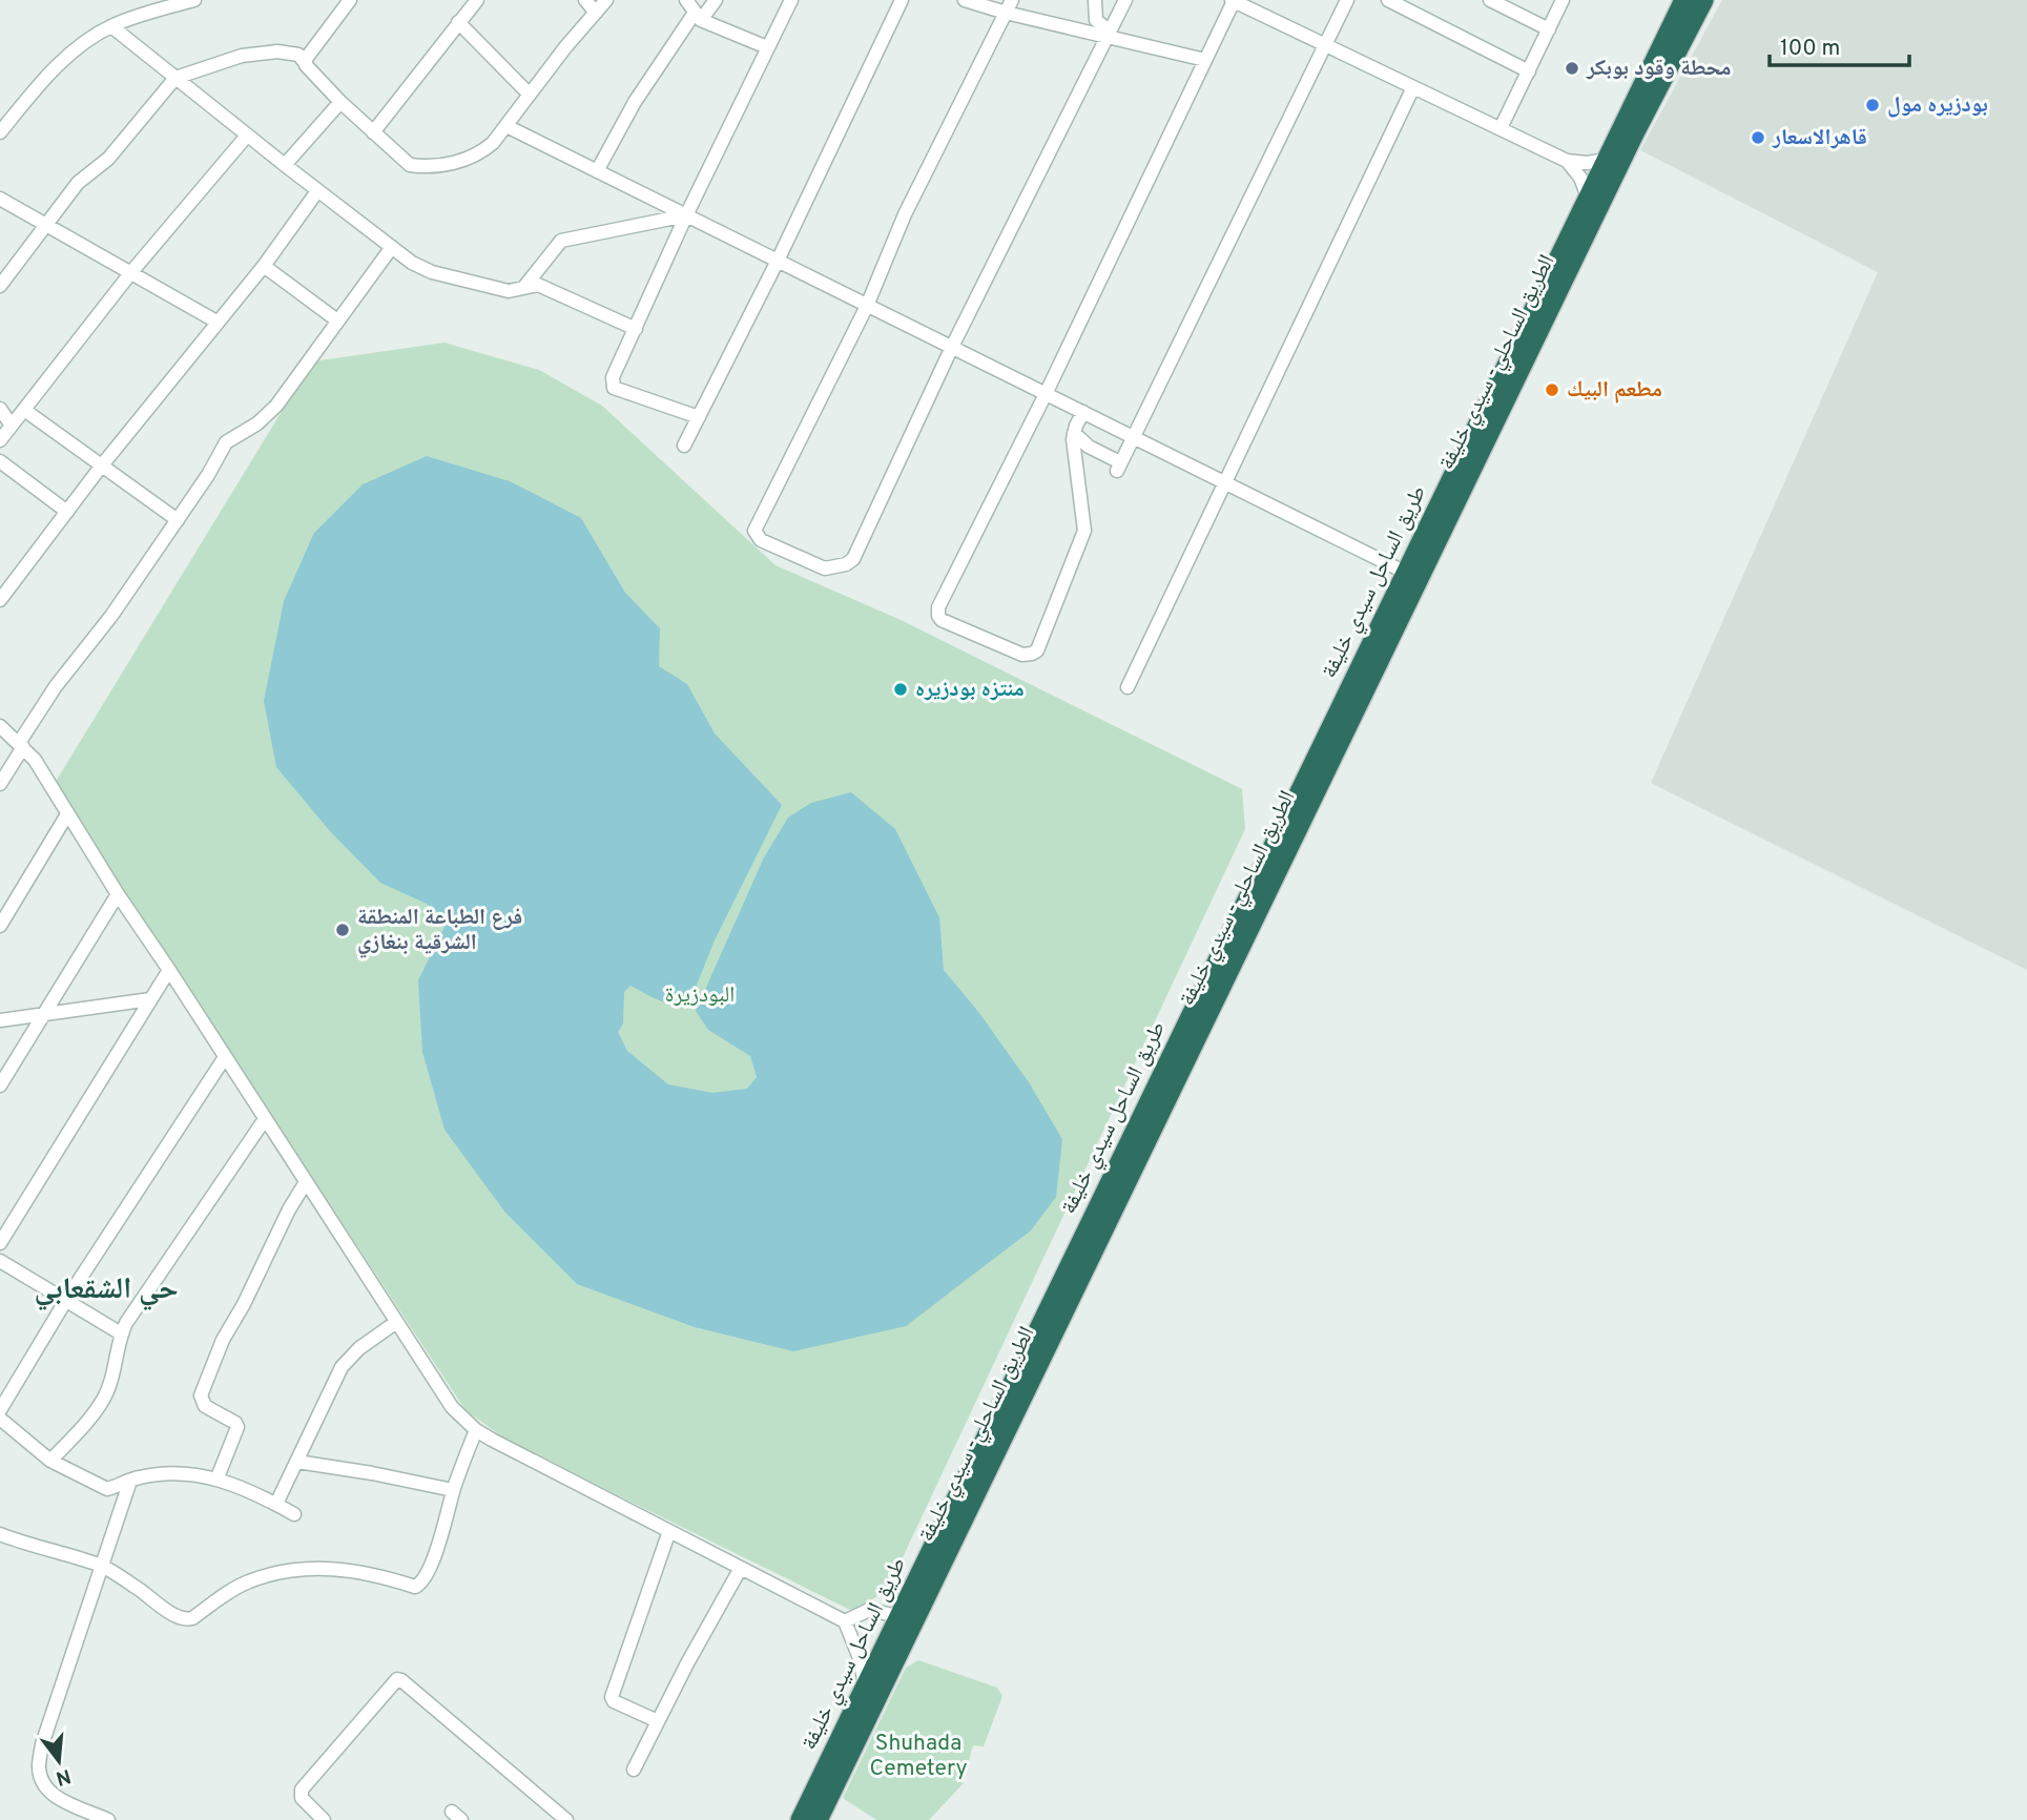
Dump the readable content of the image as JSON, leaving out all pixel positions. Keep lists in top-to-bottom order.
{
  "streets": {
    "highway": ["الطريق الساحلي- سيدي خليفة", "طريق الساحل سيدي خليفة"]
  },
  "crossings": [
    ["الطريق الساحلي- سيدي خليفة", "طريق الساحل سيدي خليفة"]
  ],
  "districts": ["حي الشقعابي"],
  "parks": ["البودزيرة", "Shuhada Cemetery"],
  "places": [
    "محطة وقود بوبكر",
    "بودزيره مول",
    "قاهرالاسعار",
    "مطعم البيك",
    "منتزه بودزيره",
    "فرع الطباعة المنطقة الشرقية بنغازي"
  ],
  "scale_bar": "100 m",
  "north": "bottom"
}
